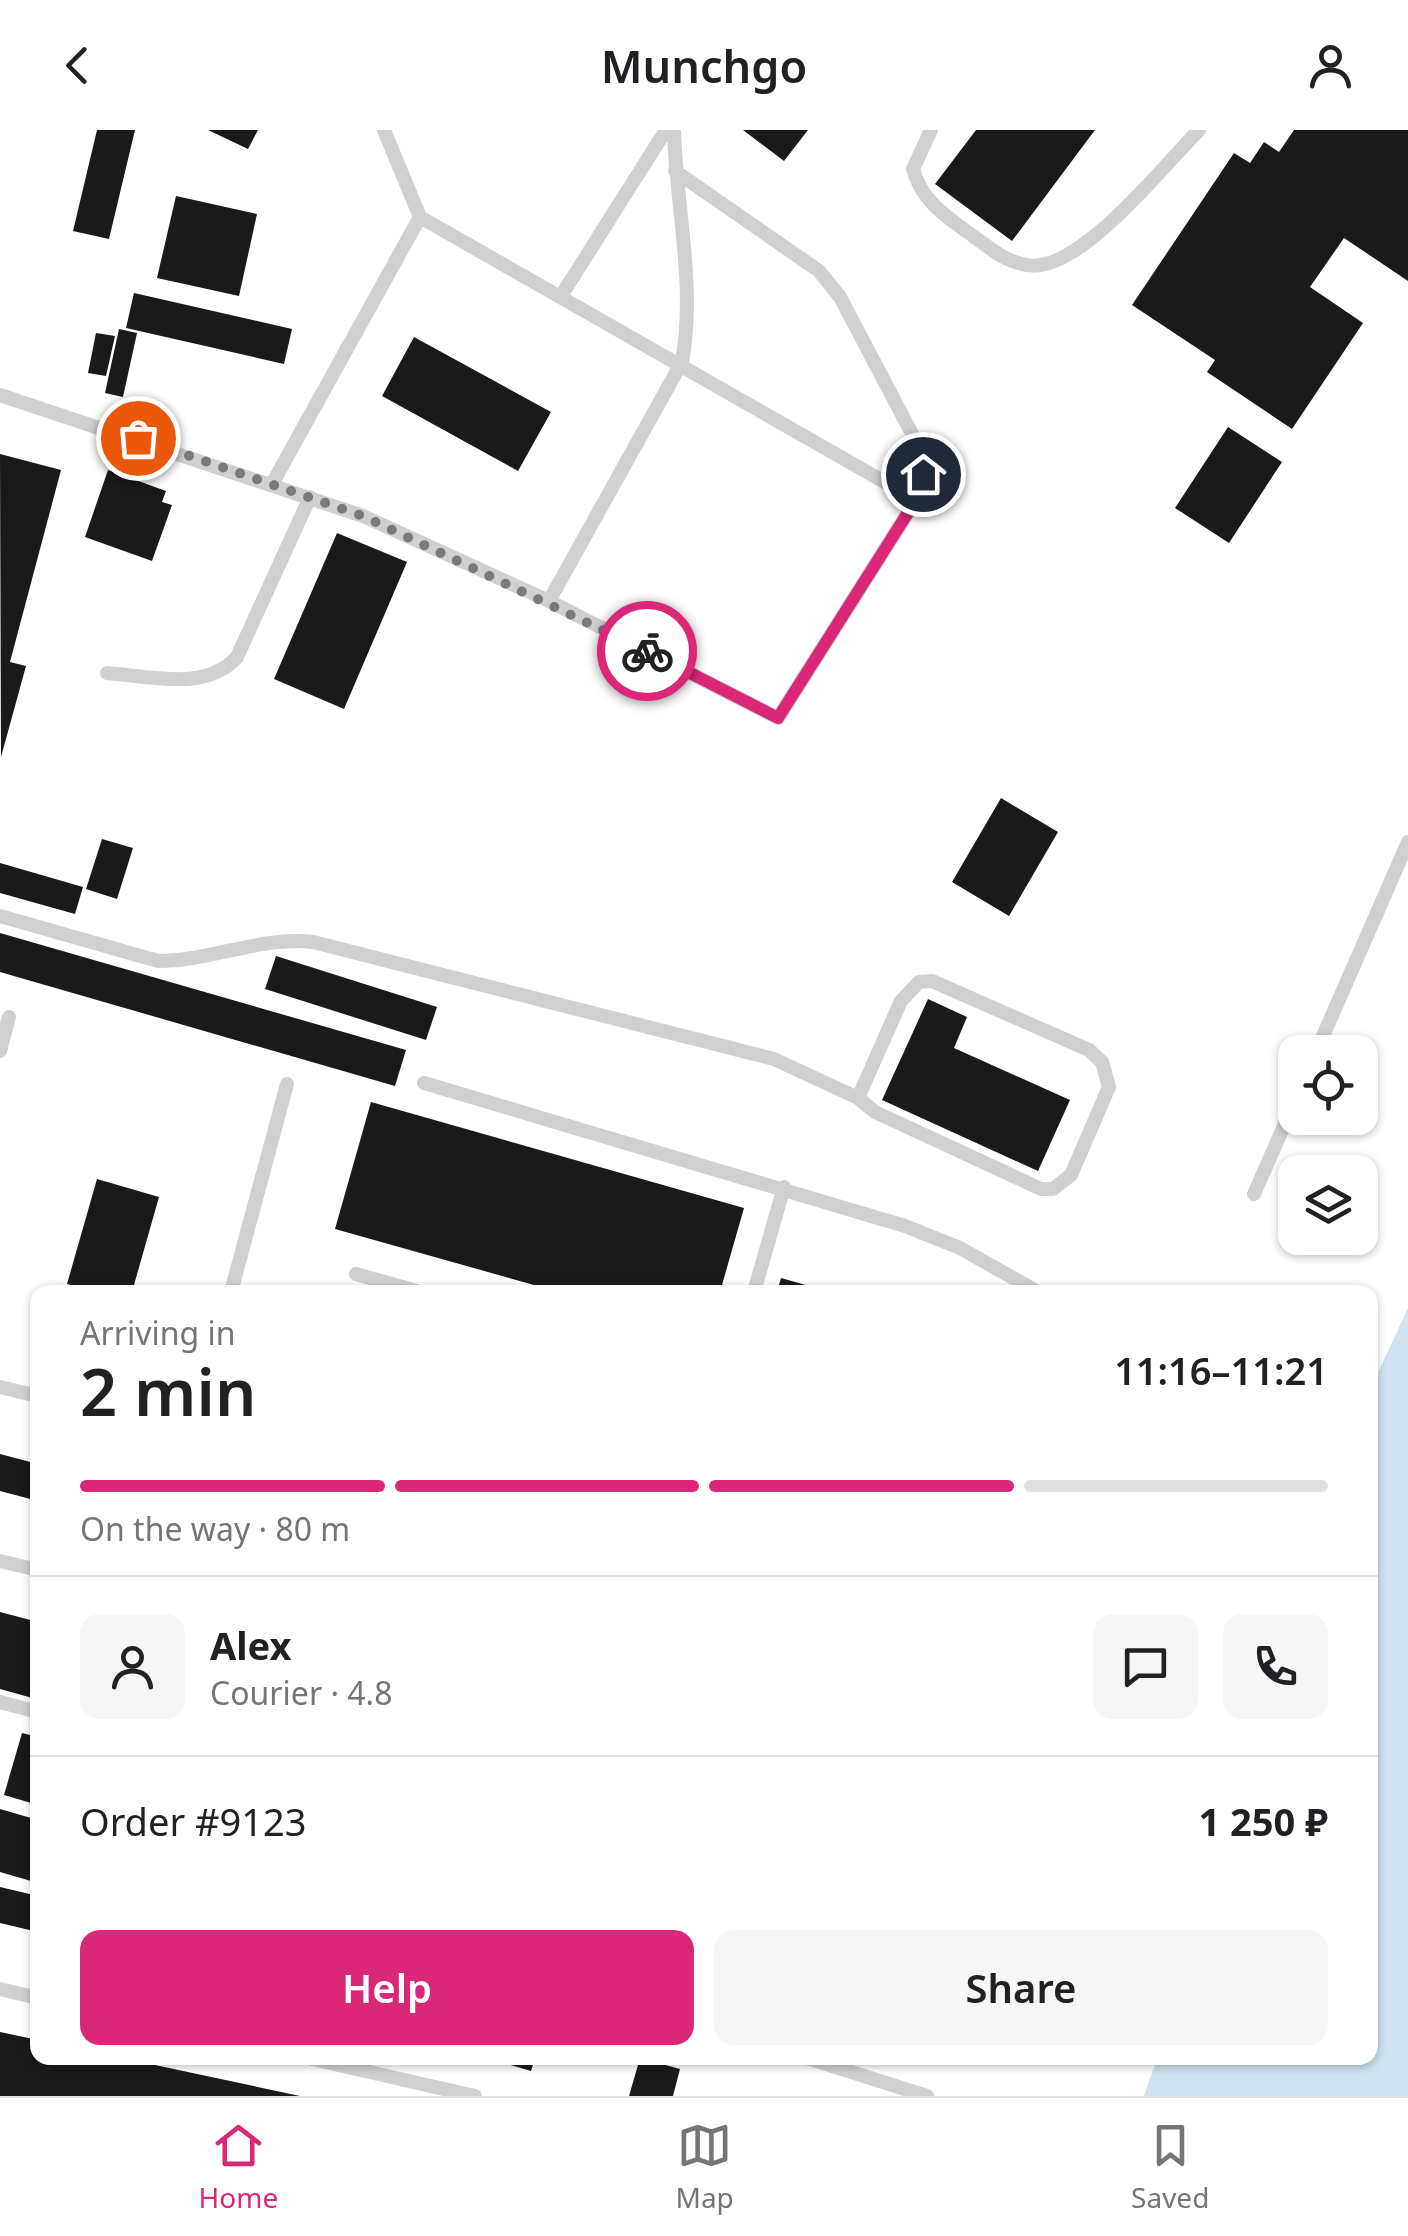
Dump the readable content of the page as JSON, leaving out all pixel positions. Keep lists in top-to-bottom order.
{
  "page": {
    "header": "Munchgo",
    "heading": ["2 min", "Arriving in", "11:16–11:21"],
    "panel": [
      "Alex",
      "Courier · 4.8",
      "Order #9123",
      "1 250 ₽"
    ],
    "bar": "On the way · 80 m",
    "buttons": ["Help", "Share"],
    "tabs": ["Home", "Map", "Saved"]
  }
}
